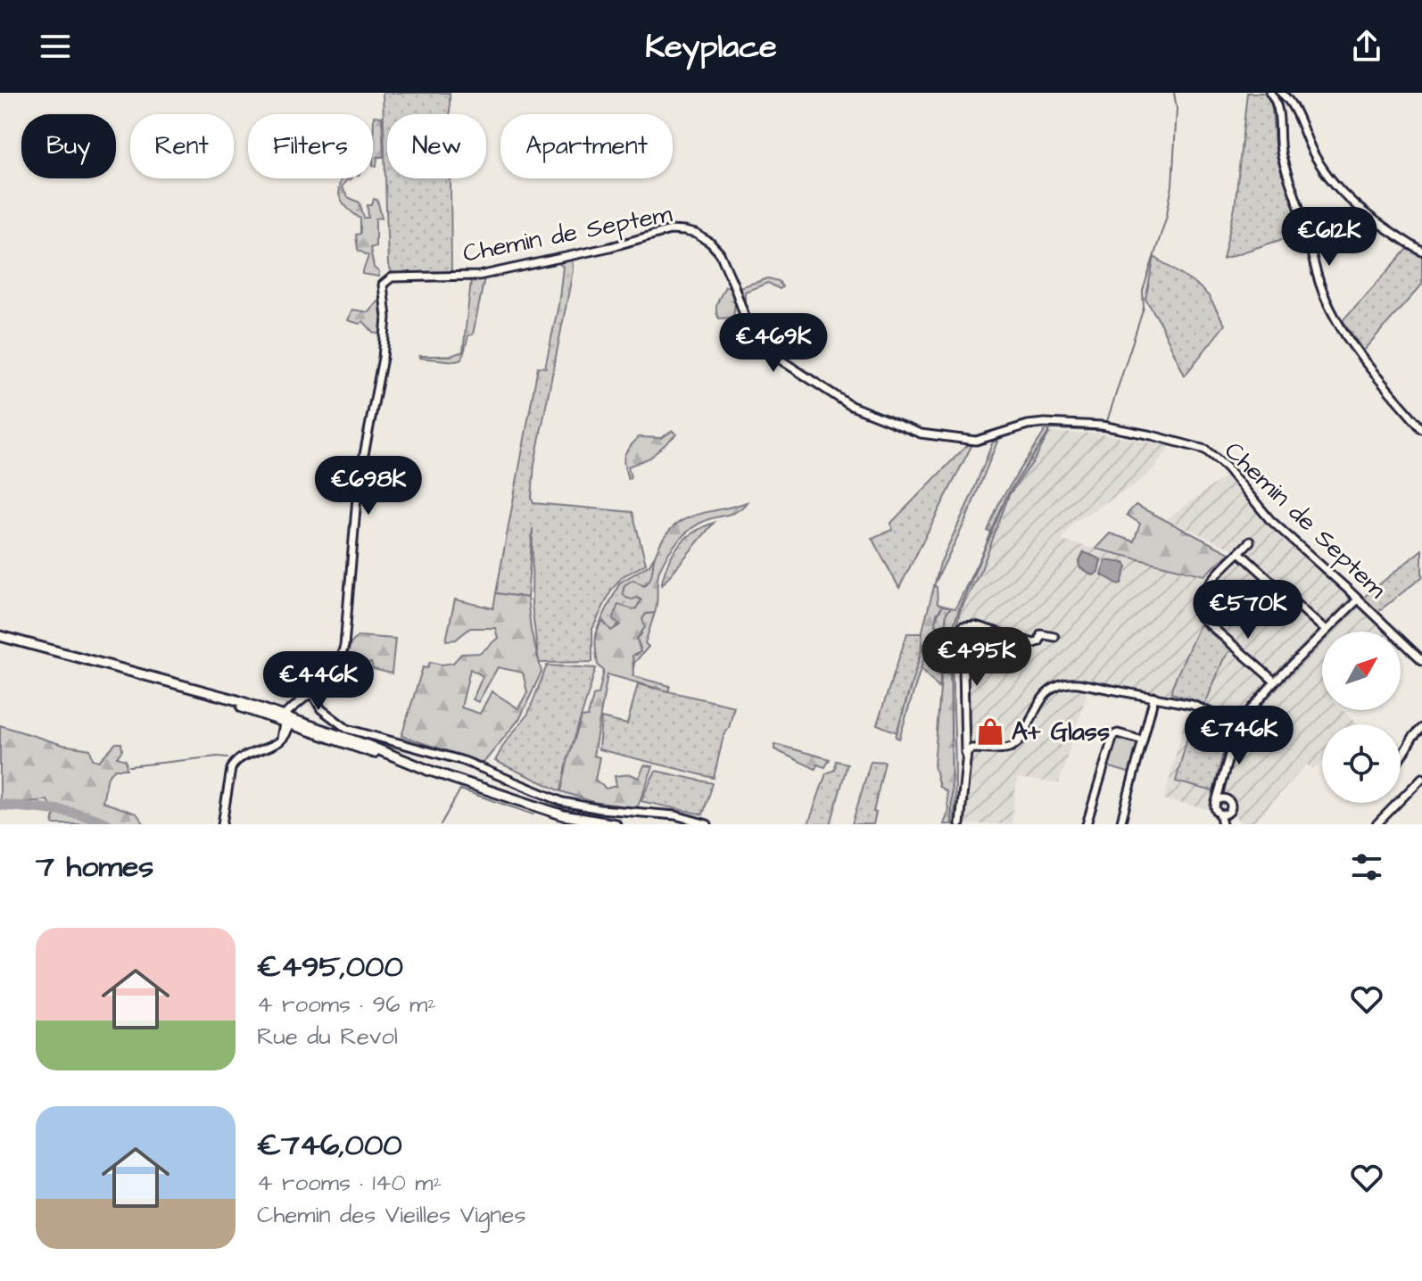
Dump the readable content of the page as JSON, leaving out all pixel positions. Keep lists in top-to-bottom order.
{
  "streets": {
    "street": ["Chemin de Septem"]
  },
  "places": {
    "shop": ["A+ Glass"]
  },
  "north": "top right",
  "page": {
    "header": "Keyplace",
    "chip": [
      "Buy",
      "Rent",
      "Filters",
      "New",
      "Apartment"
    ],
    "price": [
      "€612K",
      "€469K",
      "€698K",
      "€570K",
      "€495K",
      "€446K",
      "€746K"
    ],
    "heading": "7 homes",
    "list": [
      {
        "name": "€495,000",
        "note": "4 rooms · 96 m² · Rue du Revol"
      },
      {
        "name": "€746,000",
        "note": "4 rooms · 140 m² · Chemin des Vieilles Vignes"
      }
    ]
  }
}
